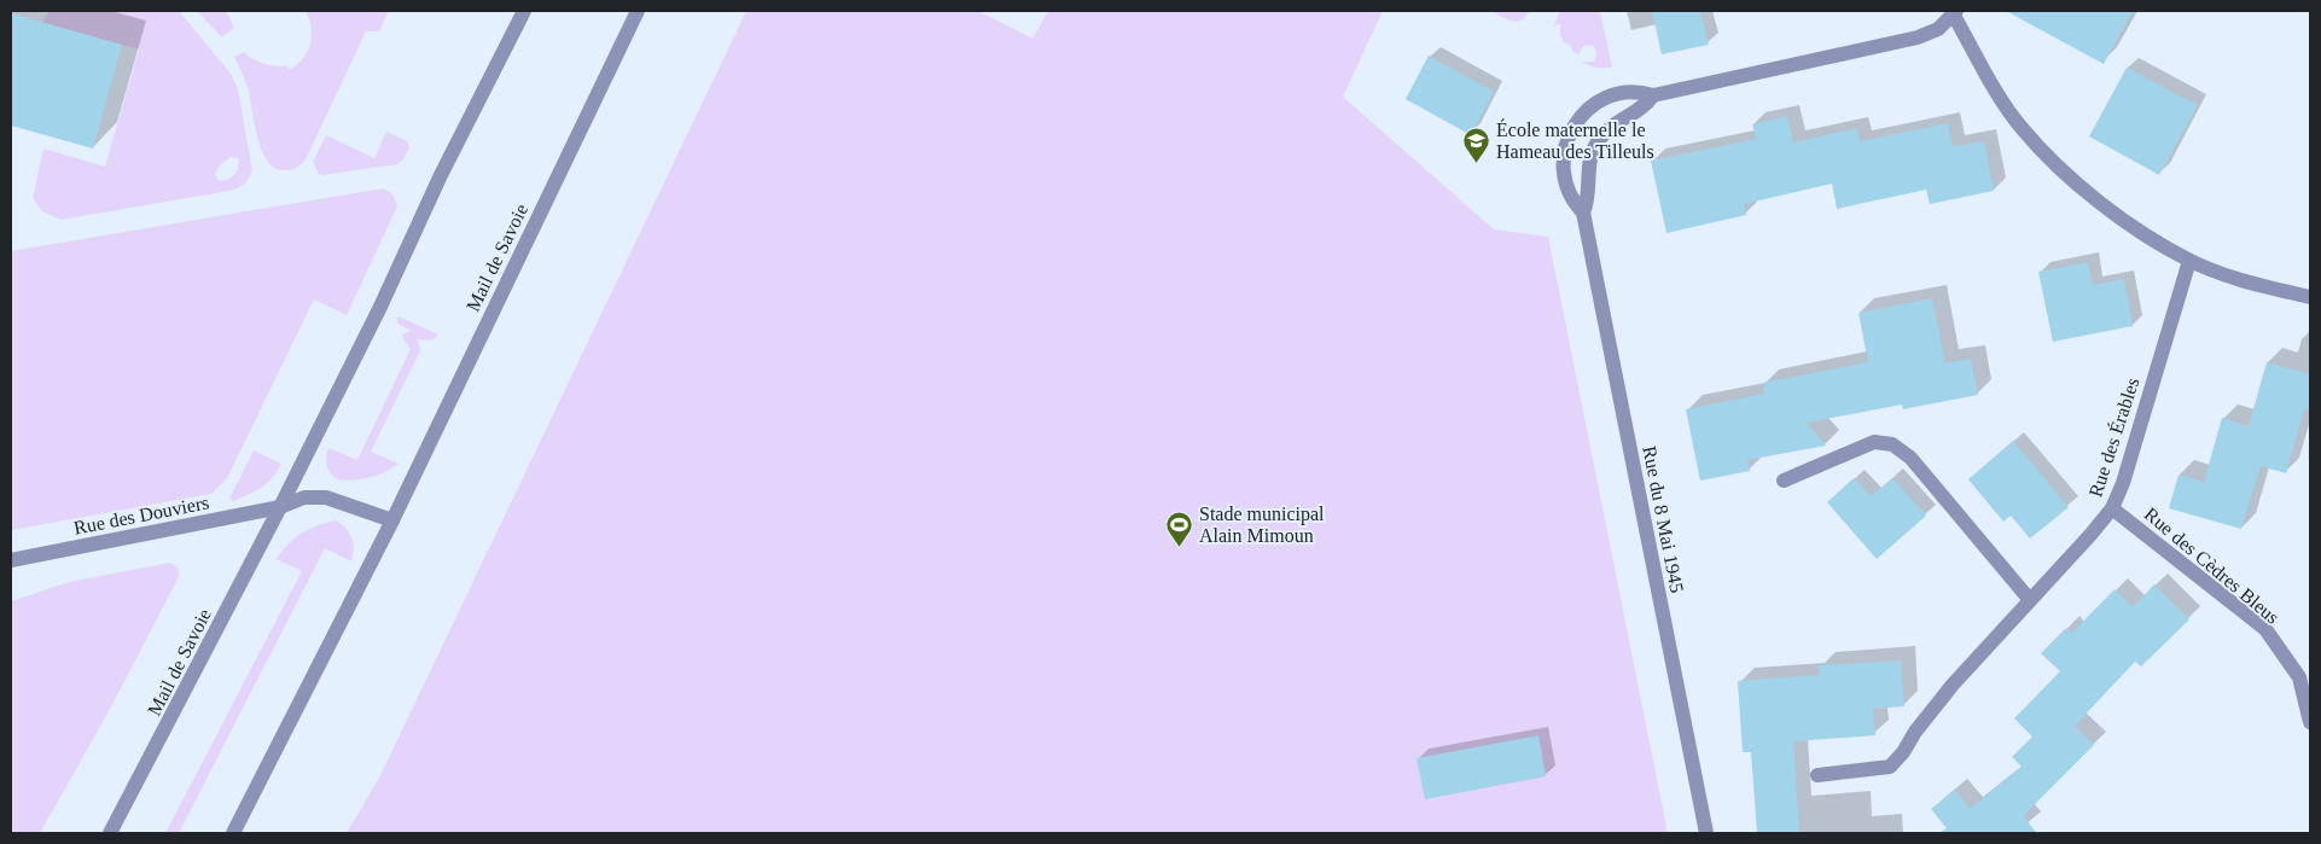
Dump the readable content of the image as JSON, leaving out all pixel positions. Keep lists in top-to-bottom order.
{
  "streets": {
    "street": [
      "Mail de Savoie",
      "Rue des Érables",
      "Rue des Douviers",
      "Rue du 8 Mai 1945",
      "Rue des Cèdres Bleus"
    ]
  },
  "crossings": [
    ["Mail de Savoie", "Rue des Douviers"],
    ["Rue des Érables", "Rue des Cèdres Bleus"]
  ],
  "places": {
    "school or university": ["École maternelle le Hameau des Tilleuls"],
    "sports": ["Stade municipal Alain Mimoun"]
  }
}
